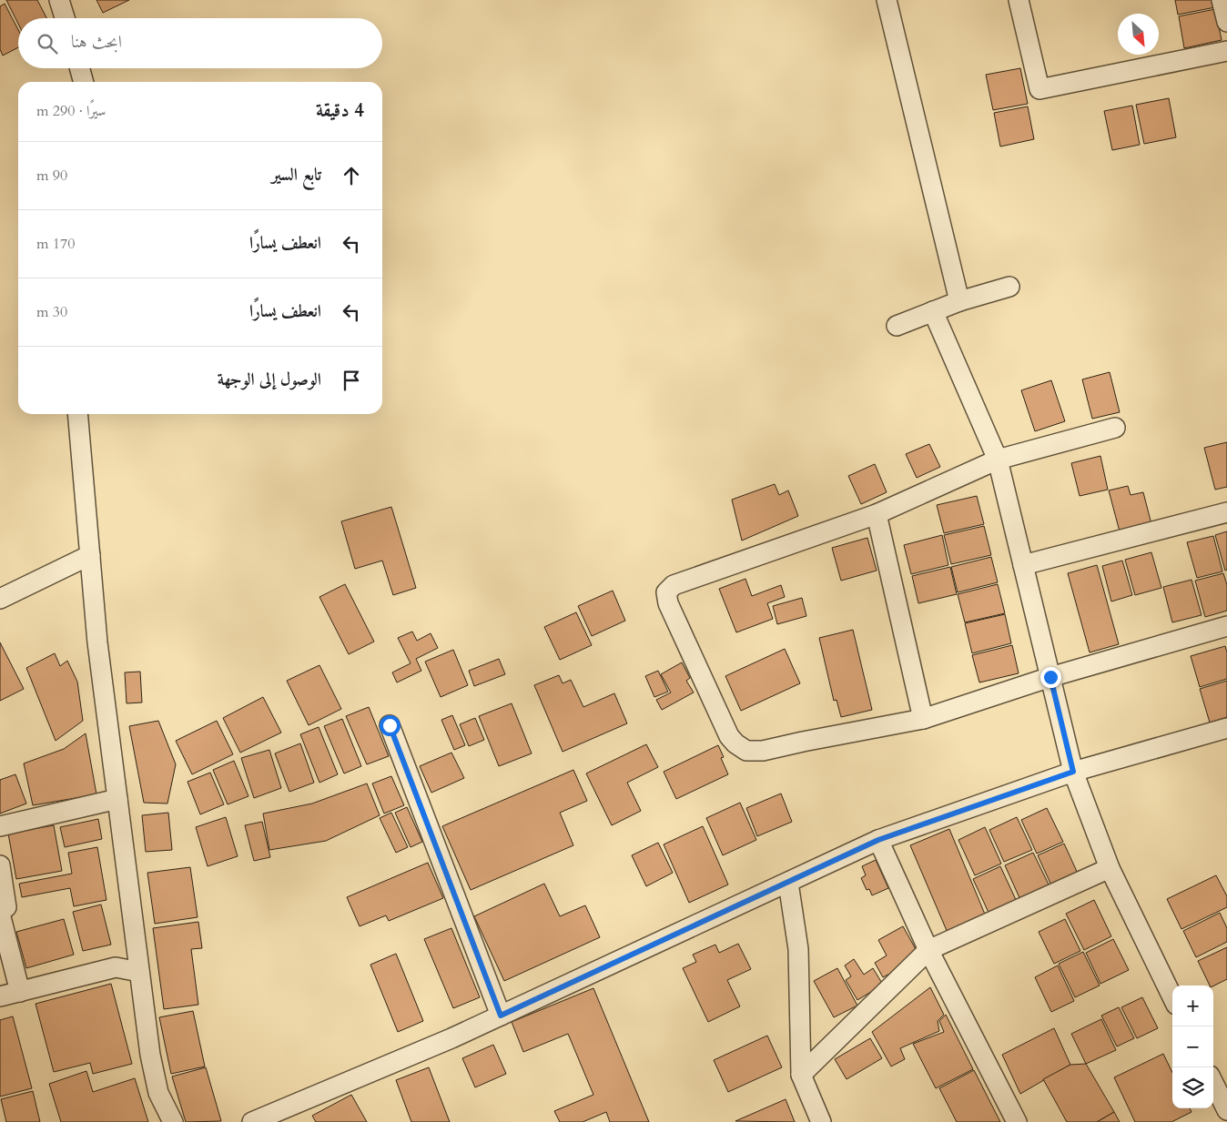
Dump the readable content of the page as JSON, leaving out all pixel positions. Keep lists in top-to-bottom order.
{
  "north": "bottom right",
  "page": {
    "search": "ابحث هنا",
    "heading": ["4 دقيقة", "سيرًا · 290 m"],
    "list": [
      ["تابع السير", "90 m"],
      ["انعطف يسارًا", "170 m"],
      ["انعطف يسارًا", "30 m"],
      "الوصول إلى الوجهة"
    ],
    "map_buttons": ["+", "−"]
  }
}
